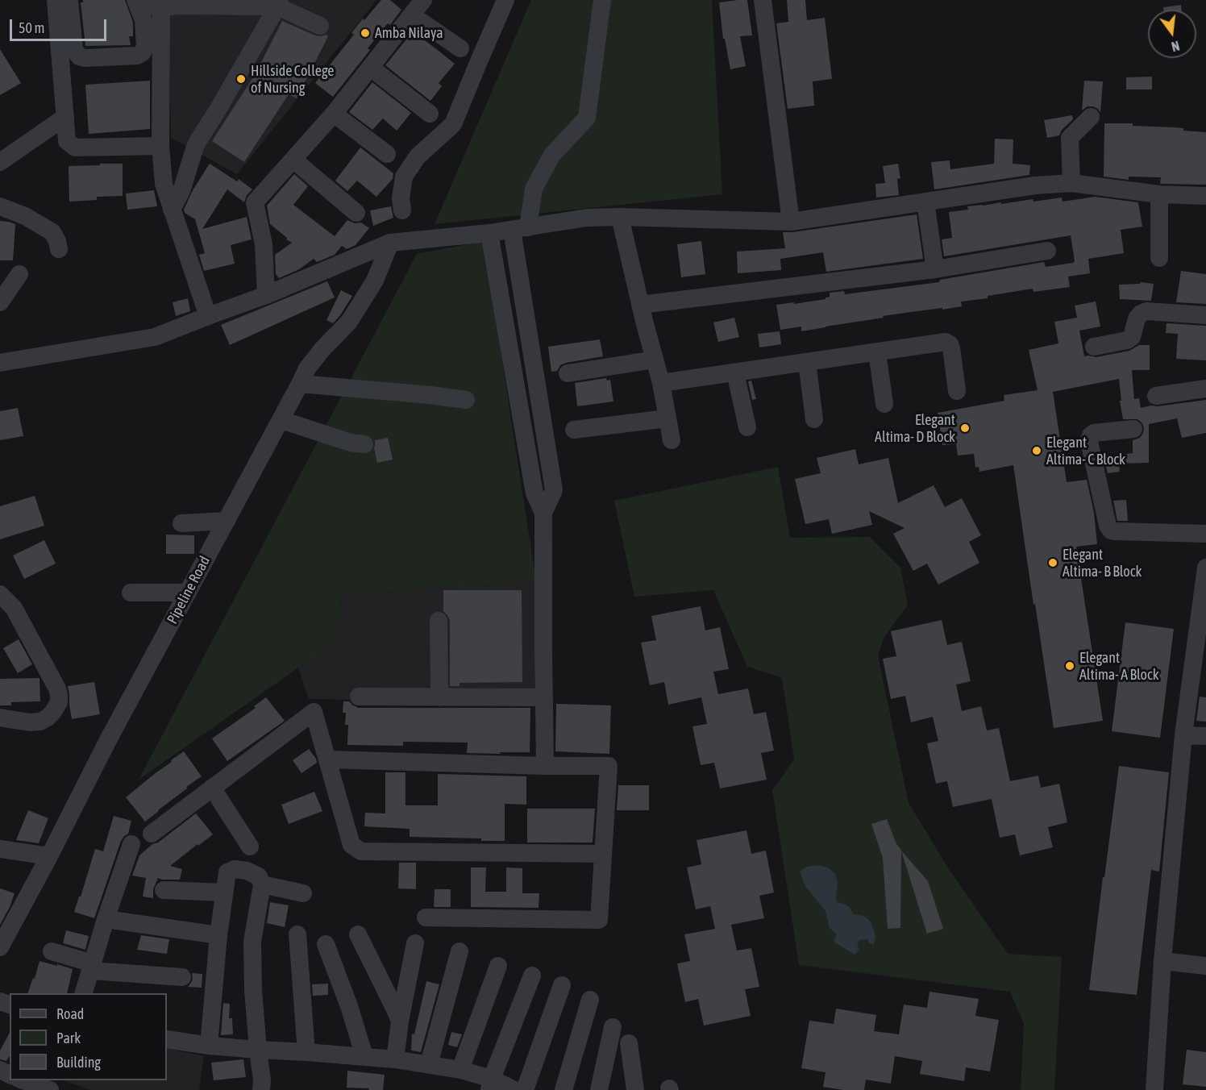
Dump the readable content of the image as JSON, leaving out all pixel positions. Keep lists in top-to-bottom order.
{
  "streets": {
    "street": ["Pipeline Road"]
  },
  "places": [
    "Amba Nilaya",
    "Hillside College of Nursing",
    "Elegant Altima- D Block",
    "Elegant Altima- C Block",
    "Elegant Altima- B Block",
    "Elegant Altima- A Block"
  ],
  "legend": ["Road", "Park", "Building"],
  "scale_bar": "50 m",
  "north": "bottom"
}
